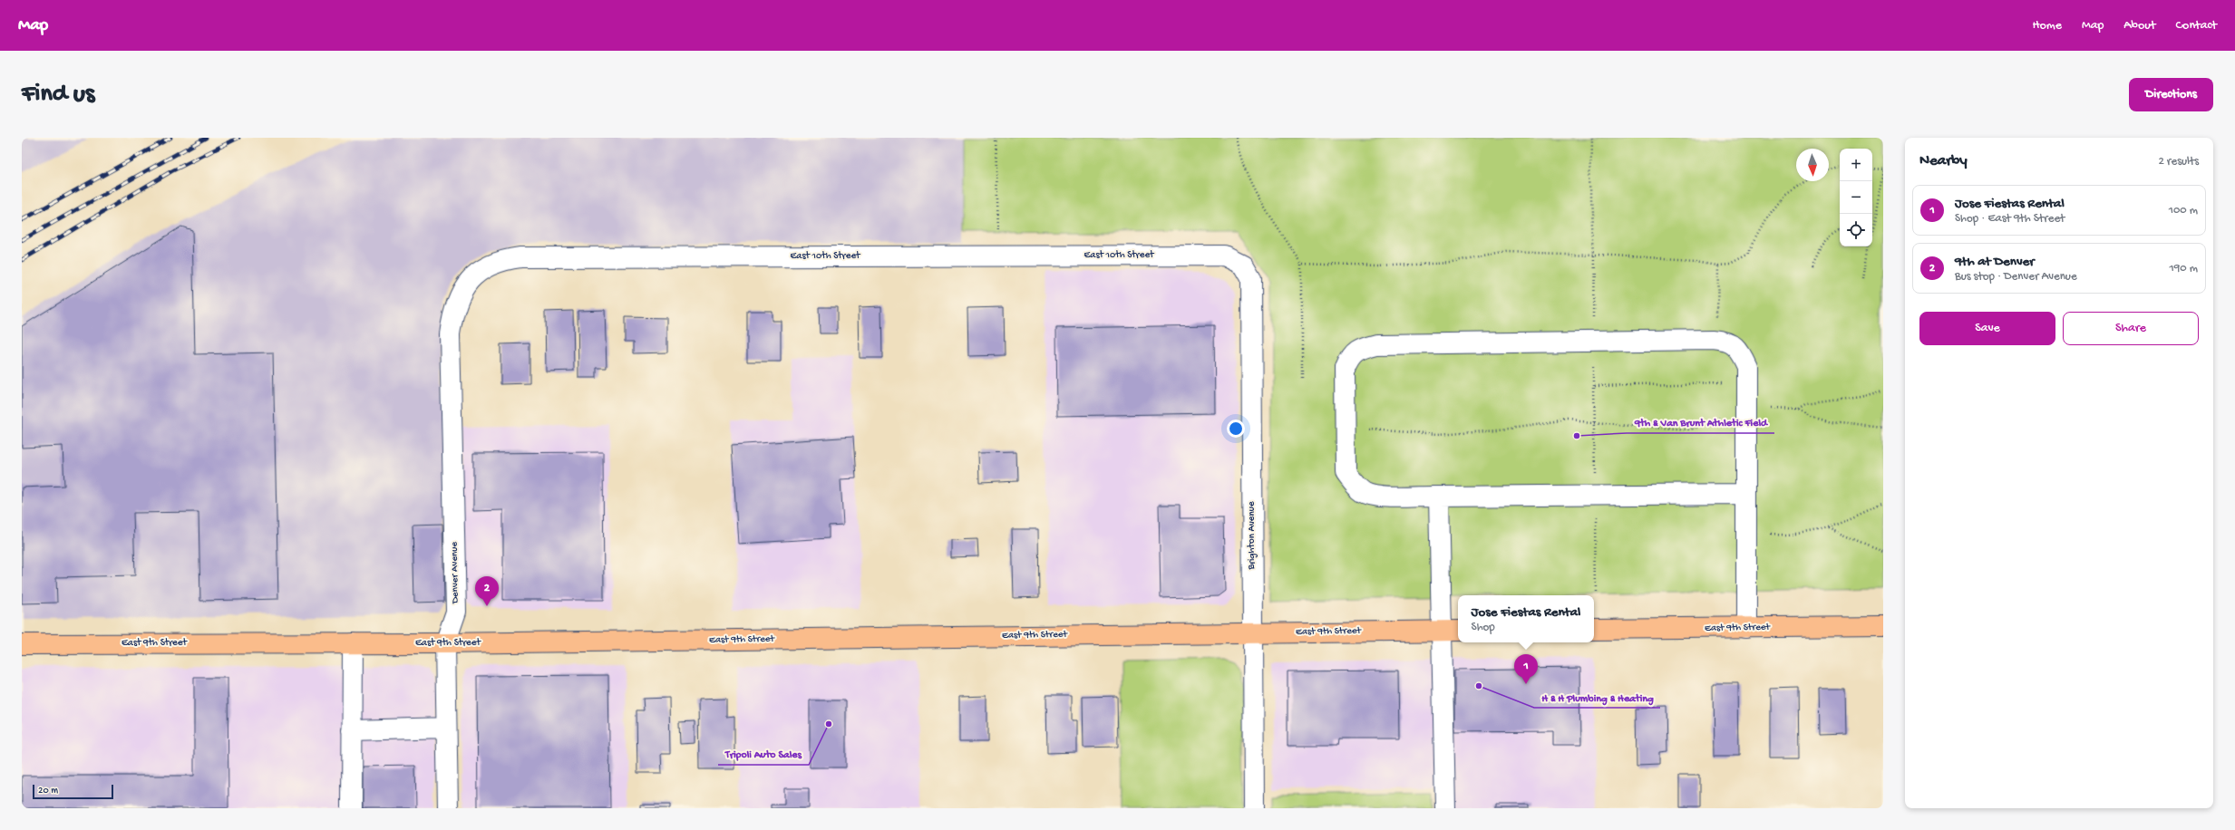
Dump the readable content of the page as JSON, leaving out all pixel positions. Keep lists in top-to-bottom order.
{
  "streets": {
    "main road": ["East 9th Street"],
    "street": ["East 10th Street", "Brighton Avenue", "Denver Avenue"]
  },
  "crossings": [
    ["East 10th Street", "Brighton Avenue"],
    ["East 10th Street", "Denver Avenue"],
    ["Brighton Avenue", "East 9th Street"],
    ["Denver Avenue", "East 9th Street"]
  ],
  "places": ["9th & Van Brunt Athletic Field", "H & H Plumbing & Heating", "Tripoli Auto Sales"],
  "scale_bar": "20 m",
  "north": "bottom",
  "page": {
    "header": "Map",
    "nav": [
      "Home",
      "Map",
      "About",
      "Contact"
    ],
    "buttons": [
      "Directions",
      ["Save", "Share"]
    ],
    "title": "Find us",
    "heading": ["Nearby", "2 results"],
    "map_buttons": ["+", "−"],
    "list": [
      {
        "mark": "1",
        "name": "Jose Fiestas Rental",
        "note": "Shop · East 9th Street",
        "value": "100 m"
      },
      {
        "mark": "2",
        "name": "9th at Denver",
        "note": "Bus stop · Denver Avenue",
        "value": "190 m"
      }
    ],
    "pins": ["2", "1"],
    "popup": ["Jose Fiestas Rental", "Shop"],
    "scale": "20 m"
  }
}
